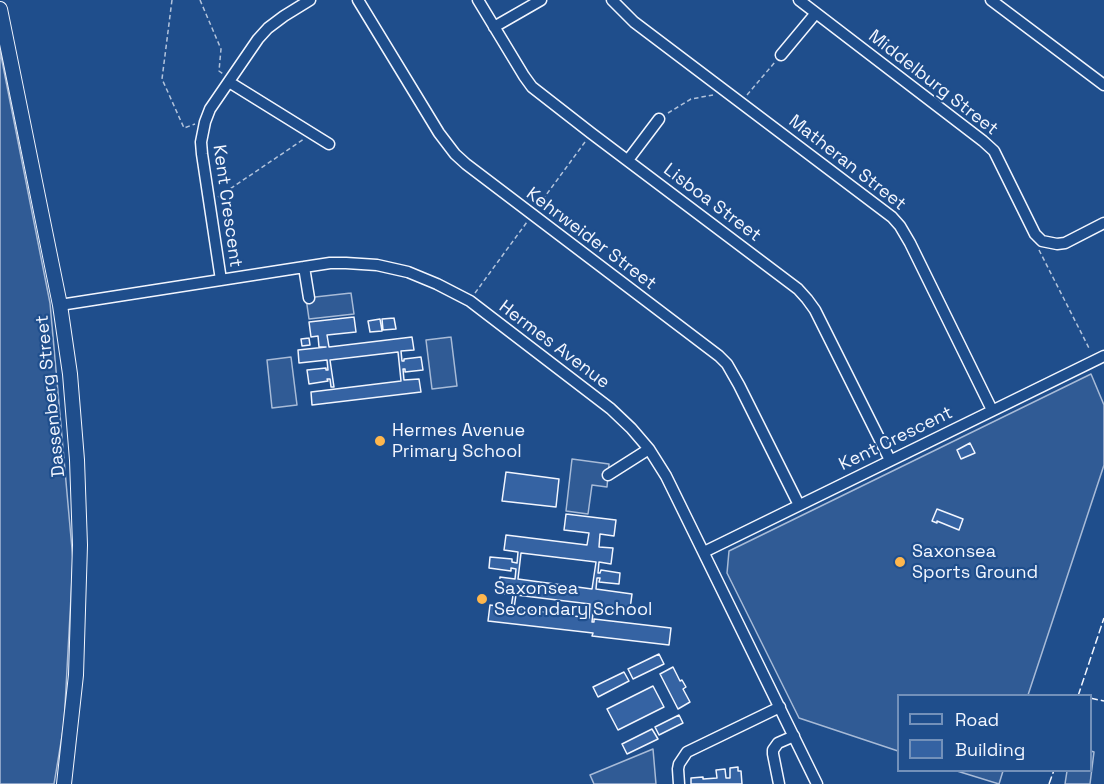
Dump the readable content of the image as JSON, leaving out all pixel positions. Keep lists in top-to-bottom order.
{
  "streets": {
    "main road": ["Dassenberg Street"],
    "street": [
      "Middelburg Street",
      "Matheran Street",
      "Lisboa Street",
      "Kent Crescent",
      "Kehrweider Street",
      "Hermes Avenue"
    ]
  },
  "crossings": [
    ["Matheran Street", "Kent Crescent"],
    ["Lisboa Street", "Kent Crescent"],
    ["Kent Crescent", "Kehrweider Street"],
    ["Kent Crescent", "Hermes Avenue"],
    ["Hermes Avenue", "Dassenberg Street"]
  ],
  "places": ["Hermes Avenue Primary School", "Saxonsea Sports Ground", "Saxonsea Secondary School"],
  "legend": ["Road", "Building"]
}
